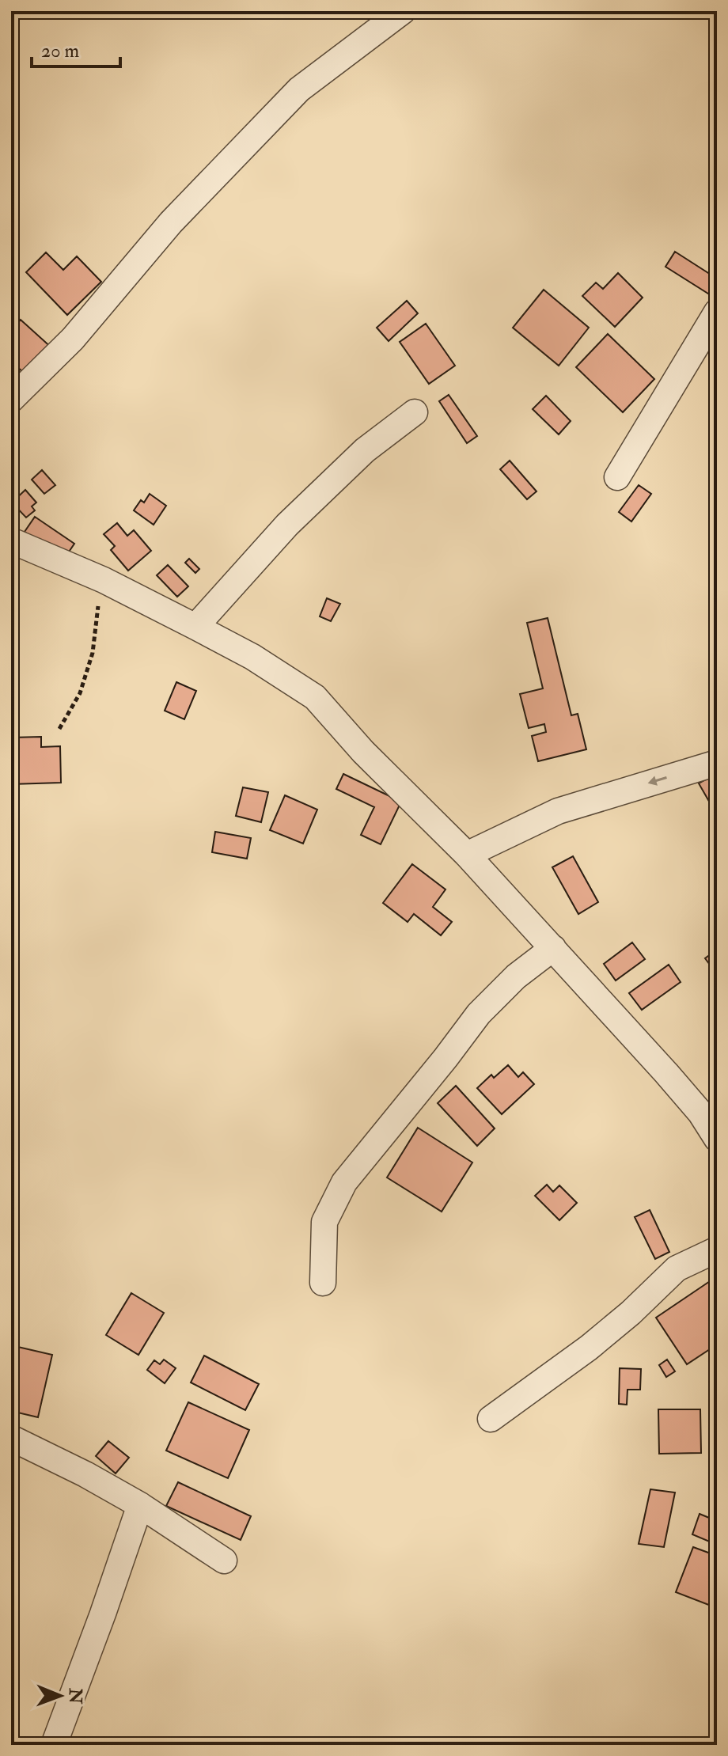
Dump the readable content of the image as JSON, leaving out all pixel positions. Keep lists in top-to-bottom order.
{
  "scale_bar": "20 m",
  "north": "right"
}
